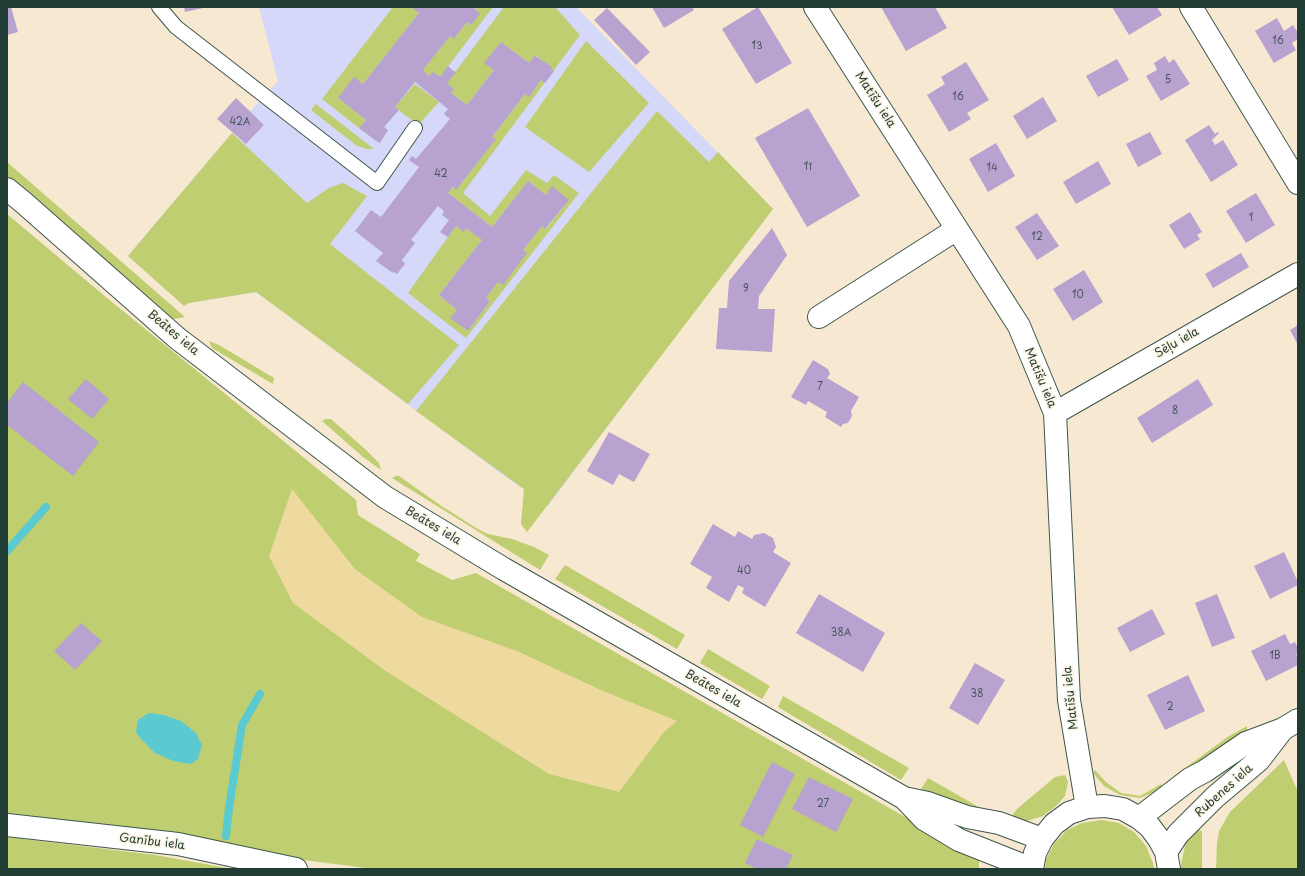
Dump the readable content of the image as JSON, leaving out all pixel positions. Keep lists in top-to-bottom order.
{
  "streets": {
    "street": [
      "Matīšu iela",
      "Beātes iela",
      "Sēļu iela",
      "Rubenes iela",
      "Ganību iela"
    ]
  },
  "crossings": [
    ["Matīšu iela", "Sēļu iela"]
  ],
  "house_numbers": [
    "16",
    "13",
    "5",
    "16",
    "42A",
    "11",
    "14",
    "42",
    "1",
    "12",
    "9",
    "10",
    "7",
    "8",
    "40",
    "38A",
    "1B",
    "38",
    "2",
    "27"
  ]
}
